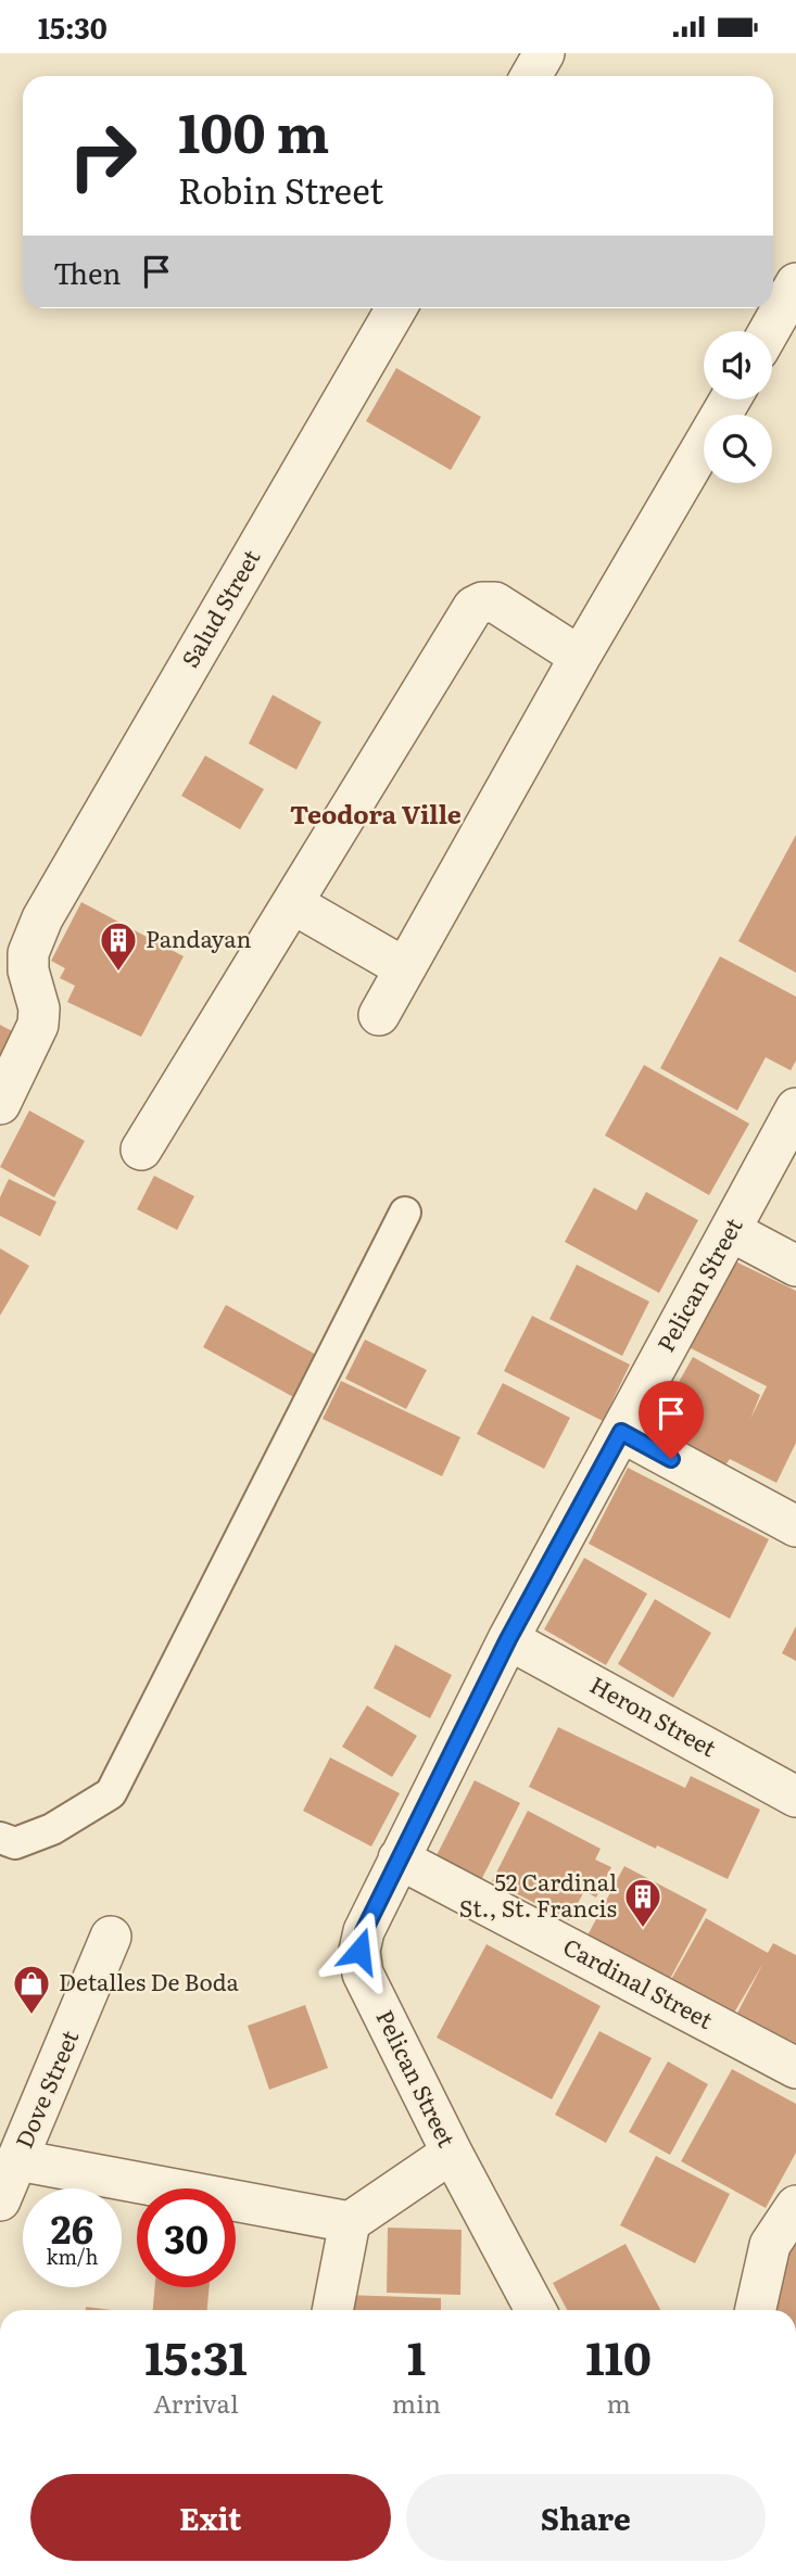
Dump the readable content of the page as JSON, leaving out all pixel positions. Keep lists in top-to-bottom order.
{
  "streets": {
    "street": [
      "Salud Street",
      "Pelican Street",
      "Heron Street",
      "Cardinal Street",
      "Dove Street"
    ]
  },
  "crossings": [
    ["Pelican Street", "Heron Street"],
    ["Pelican Street", "Cardinal Street"]
  ],
  "districts": ["Teodora Ville"],
  "places": {
    "building": ["Pandayan", "52 Cardinal St., St. Francis"],
    "shop": ["Detalles De Boda"]
  },
  "page": {
    "status": "15:30",
    "turn": ["100 m", "Robin Street"],
    "then": "Then",
    "speed": "26 km/h",
    "limit": "30",
    "eta": [
      "15:31",
      "Arrival",
      "1",
      "min",
      "110",
      "m"
    ],
    "buttons": ["Exit", "Share"]
  }
}
